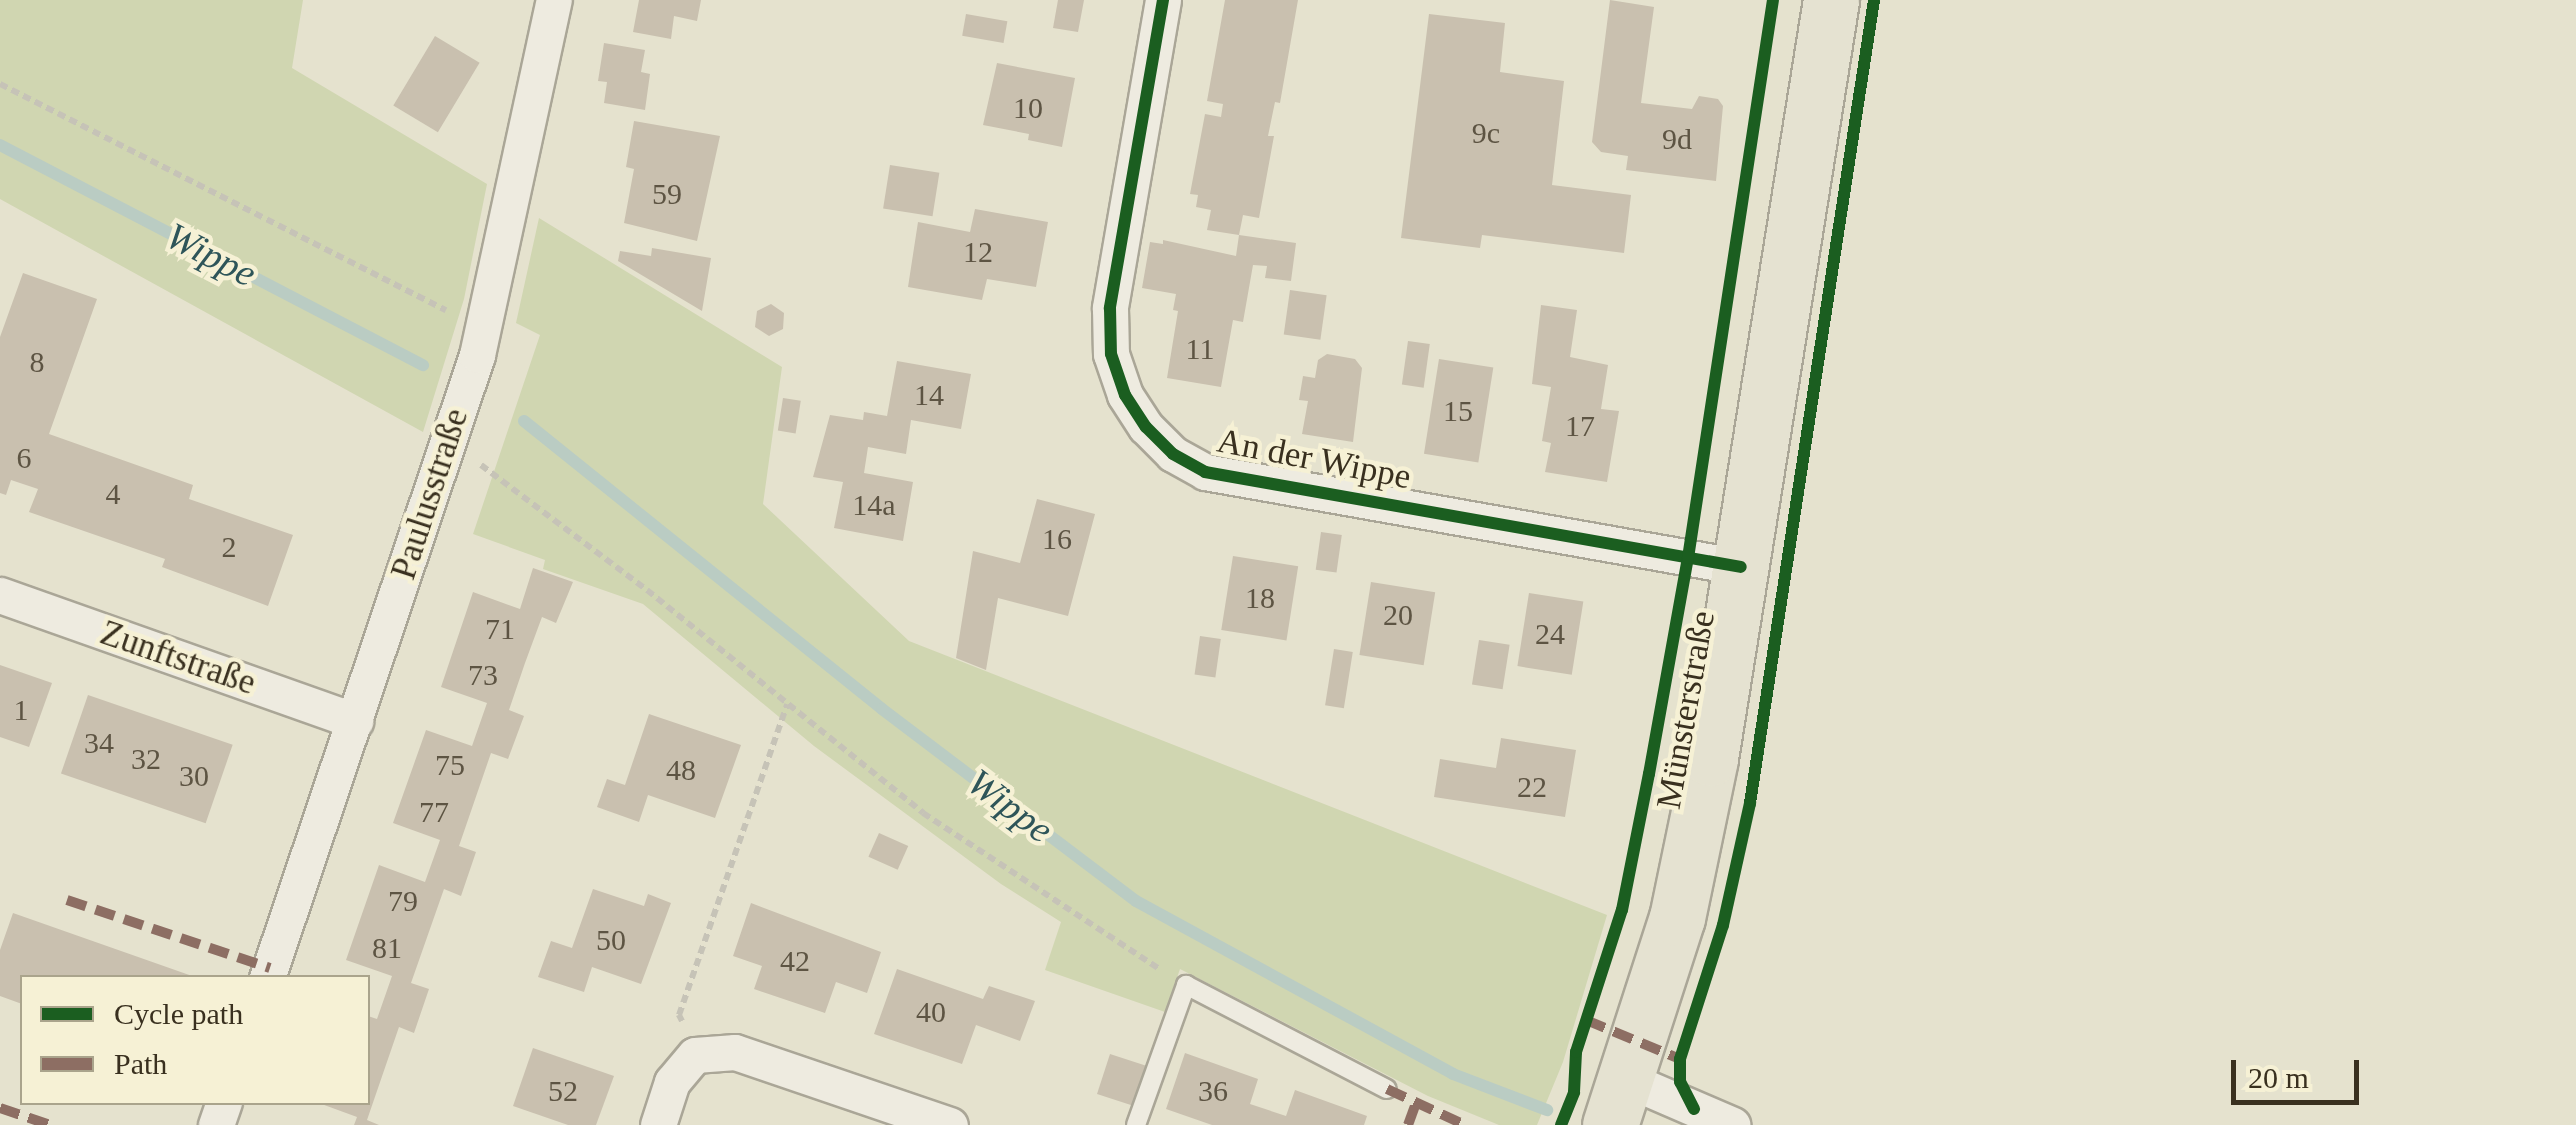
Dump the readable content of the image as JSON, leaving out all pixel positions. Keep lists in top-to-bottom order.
{
  "streets": {
    "main road": ["Münsterstraße"],
    "street": ["An der Wippe", "Paulusstraße", "Zunftstraße"]
  },
  "crossings": [
    ["An der Wippe", "Münsterstraße"],
    ["Paulusstraße", "Zunftstraße"]
  ],
  "water": ["Wippe"],
  "house_numbers": [
    "10",
    "9c",
    "9d",
    "59",
    "12",
    "11",
    "8",
    "14",
    "15",
    "17",
    "6",
    "4",
    "14a",
    "16",
    "2",
    "18",
    "20",
    "71",
    "24",
    "73",
    "1",
    "34",
    "32",
    "75",
    "48",
    "30",
    "22",
    "77",
    "79",
    "50",
    "81",
    "42",
    "40",
    "52",
    "36"
  ],
  "legend": ["Cycle path", "Path"],
  "scale_bar": "20 m"
}
